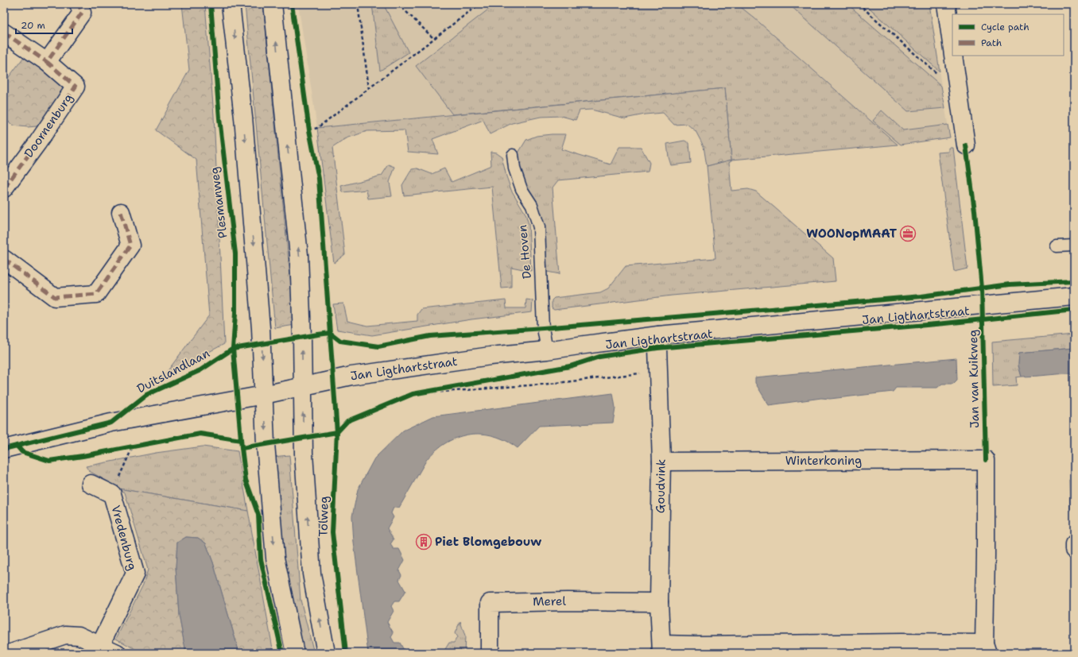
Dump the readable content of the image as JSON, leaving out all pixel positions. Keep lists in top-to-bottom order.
{
  "streets": {
    "main road": [
      "Doornenburg",
      "Jan Ligthartstraat",
      "Winterkoning",
      "Goudvink",
      "Tolweg",
      "Vredenburg",
      "Merel"
    ],
    "lane": ["De Hoven"],
    "cycle path": ["Plesmanweg", "Duitslandlaan", "Jan van Kuikweg"]
  },
  "crossings": [
    ["De Hoven", "Jan Ligthartstraat"],
    ["Jan Ligthartstraat", "Goudvink"],
    ["Jan Ligthartstraat", "Tolweg"],
    ["Winterkoning", "Goudvink"],
    ["Goudvink", "Merel"]
  ],
  "places": {
    "office": ["WOONopMAAT"],
    "building": ["Piet Blomgebouw"]
  },
  "legend": ["Cycle path", "Path"],
  "scale_bar": "20 m"
}
